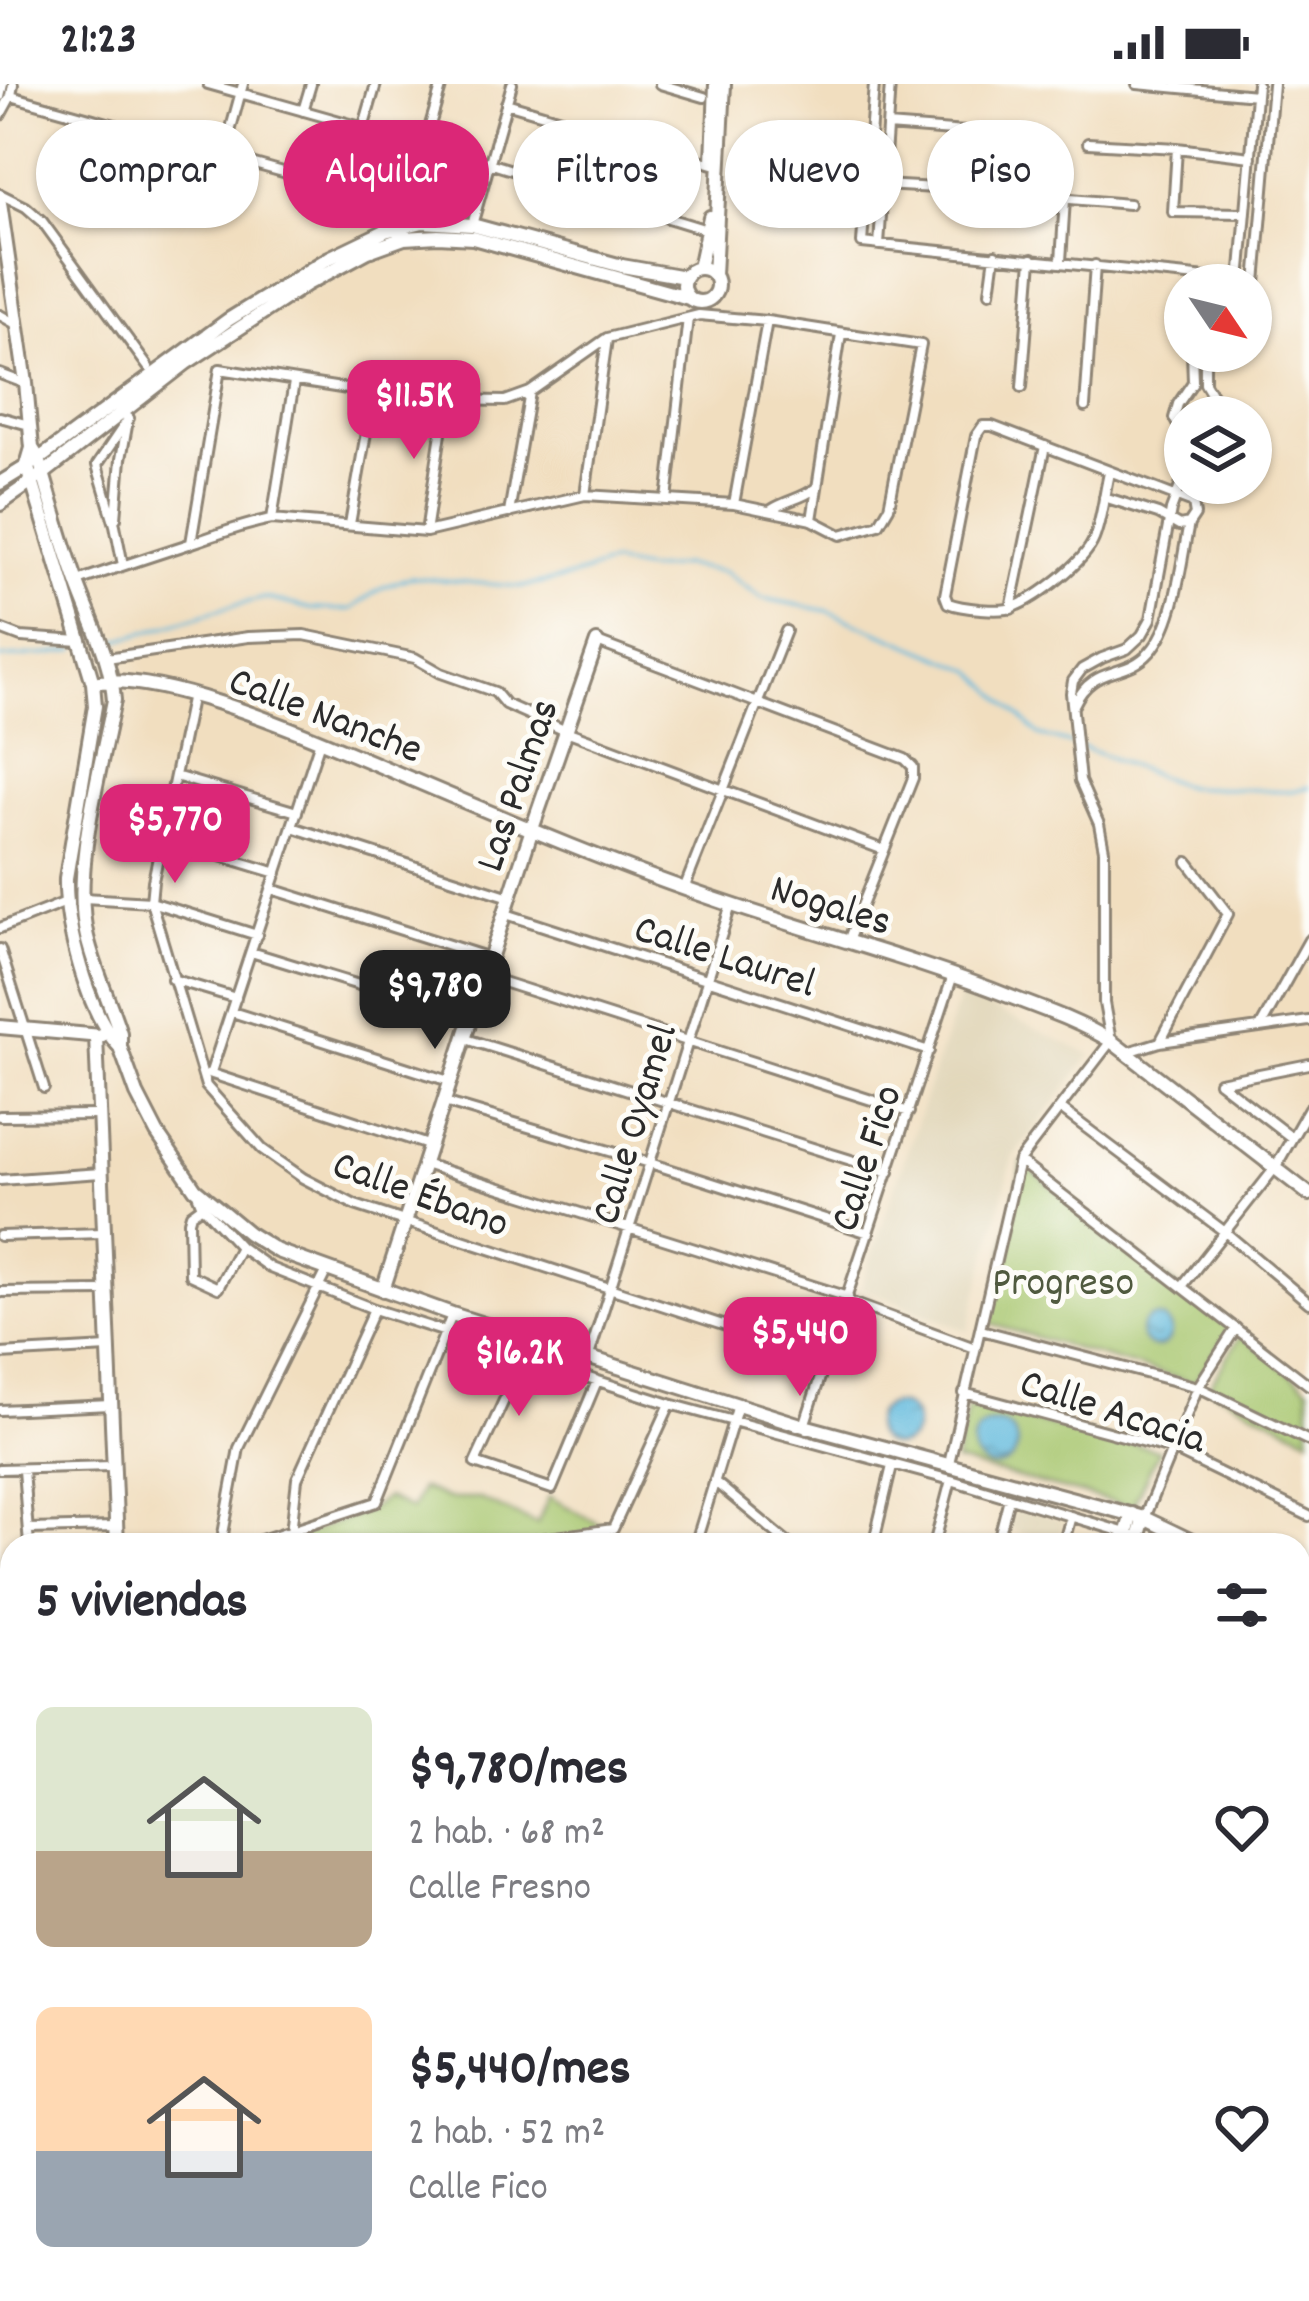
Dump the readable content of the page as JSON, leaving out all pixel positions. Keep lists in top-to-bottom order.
{
  "streets": {
    "main road": ["Calle Nanche", "Las Palmas", "Nogales"],
    "street": [
      "Calle Laurel",
      "Calle Oyamel",
      "Calle Fico",
      "Calle Ébano",
      "Calle Acacia"
    ]
  },
  "crossings": [
    ["Calle Nanche", "Las Palmas"],
    ["Calle Nanche", "Nogales"],
    ["Calle Nanche", "Calle Ébano"],
    ["Las Palmas", "Nogales"],
    ["Las Palmas", "Calle Laurel"],
    ["Las Palmas", "Calle Ébano"],
    ["Nogales", "Calle Oyamel"],
    ["Nogales", "Calle Fico"],
    ["Calle Laurel", "Calle Oyamel"],
    ["Calle Laurel", "Calle Fico"],
    ["Calle Oyamel", "Calle Ébano"],
    ["Calle Fico", "Calle Ébano"]
  ],
  "parks": ["Progreso"],
  "north": "bottom right",
  "page": {
    "status": "21:23",
    "chip": [
      "Comprar",
      "Alquilar",
      "Filtros",
      "Nuevo",
      "Piso"
    ],
    "price": [
      "$11.5K",
      "$5,770",
      "$9,780",
      "$5,440",
      "$16.2K"
    ],
    "heading": "5 viviendas",
    "list": [
      {
        "name": "$9,780/mes",
        "note": "2 hab. · 68 m² · Calle Fresno"
      },
      {
        "name": "$5,440/mes",
        "note": "2 hab. · 52 m² · Calle Fico"
      }
    ]
  }
}
